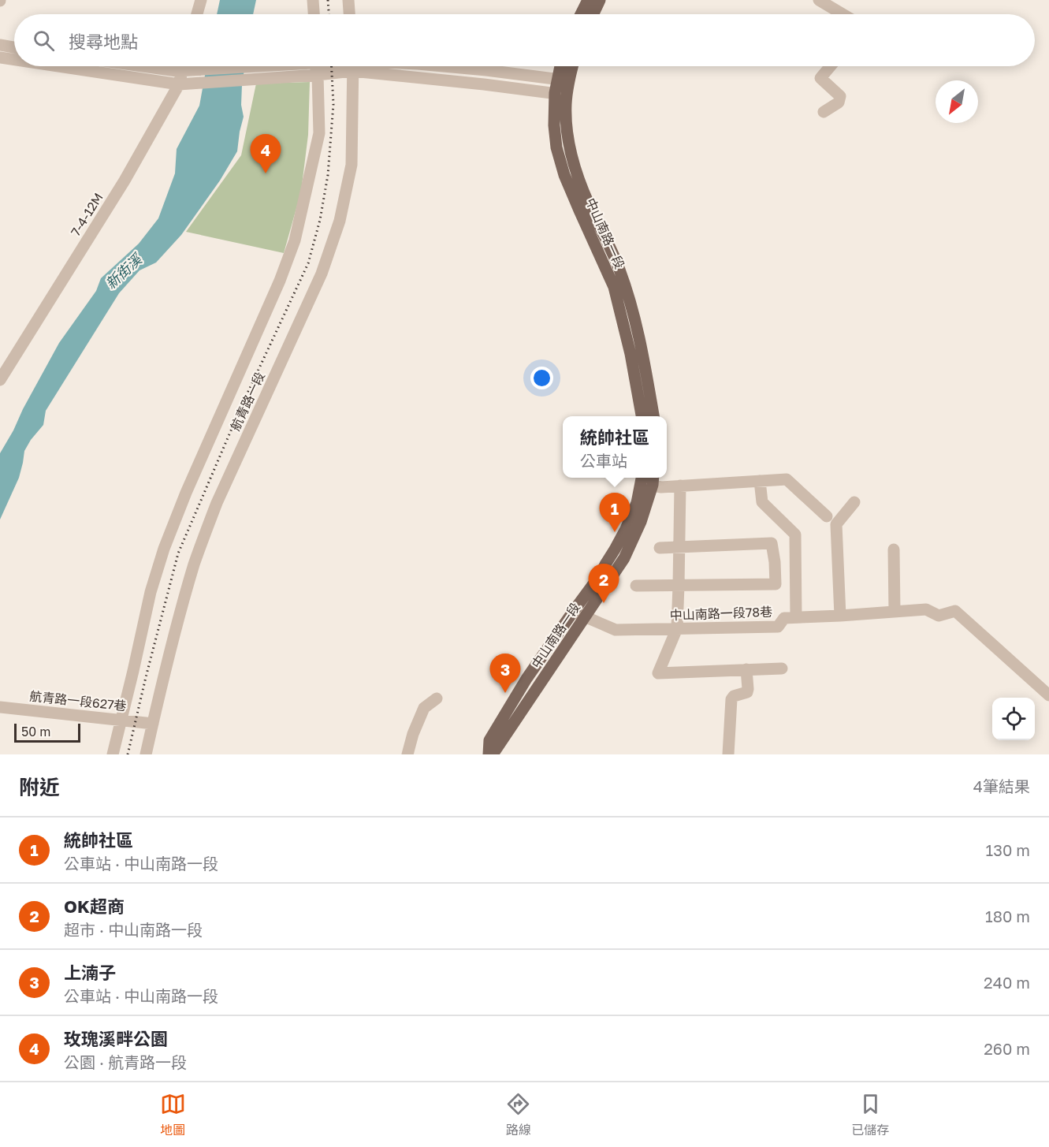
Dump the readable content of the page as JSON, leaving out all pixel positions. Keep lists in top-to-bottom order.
{
  "streets": {
    "main road": ["中山南路一段"],
    "street": [
      "7-4-12M",
      "航青路一段",
      "中山南路一段78巷",
      "航青路一段627巷"
    ]
  },
  "crossings": [
    ["中山南路一段", "中山南路一段78巷"],
    ["航青路一段", "航青路一段627巷"]
  ],
  "water": ["新街溪"],
  "scale_bar": "50 m",
  "north": "bottom left",
  "page": {
    "search": "搜尋地點",
    "pins": [
      "4",
      "1",
      "2",
      "3"
    ],
    "popup": ["統帥社區", "公車站"],
    "scale": "50 m",
    "heading": ["附近", "4筆結果"],
    "list": [
      {
        "mark": "1",
        "name": "統帥社區",
        "note": "公車站 · 中山南路一段",
        "value": "130 m"
      },
      {
        "mark": "2",
        "name": "OK超商",
        "note": "超市 · 中山南路一段",
        "value": "180 m"
      },
      {
        "mark": "3",
        "name": "上湳子",
        "note": "公車站 · 中山南路一段",
        "value": "240 m"
      },
      {
        "mark": "4",
        "name": "玫瑰溪畔公園",
        "note": "公園 · 航青路一段",
        "value": "260 m"
      }
    ],
    "nav": ["地圖", "路線", "已儲存"]
  }
}
